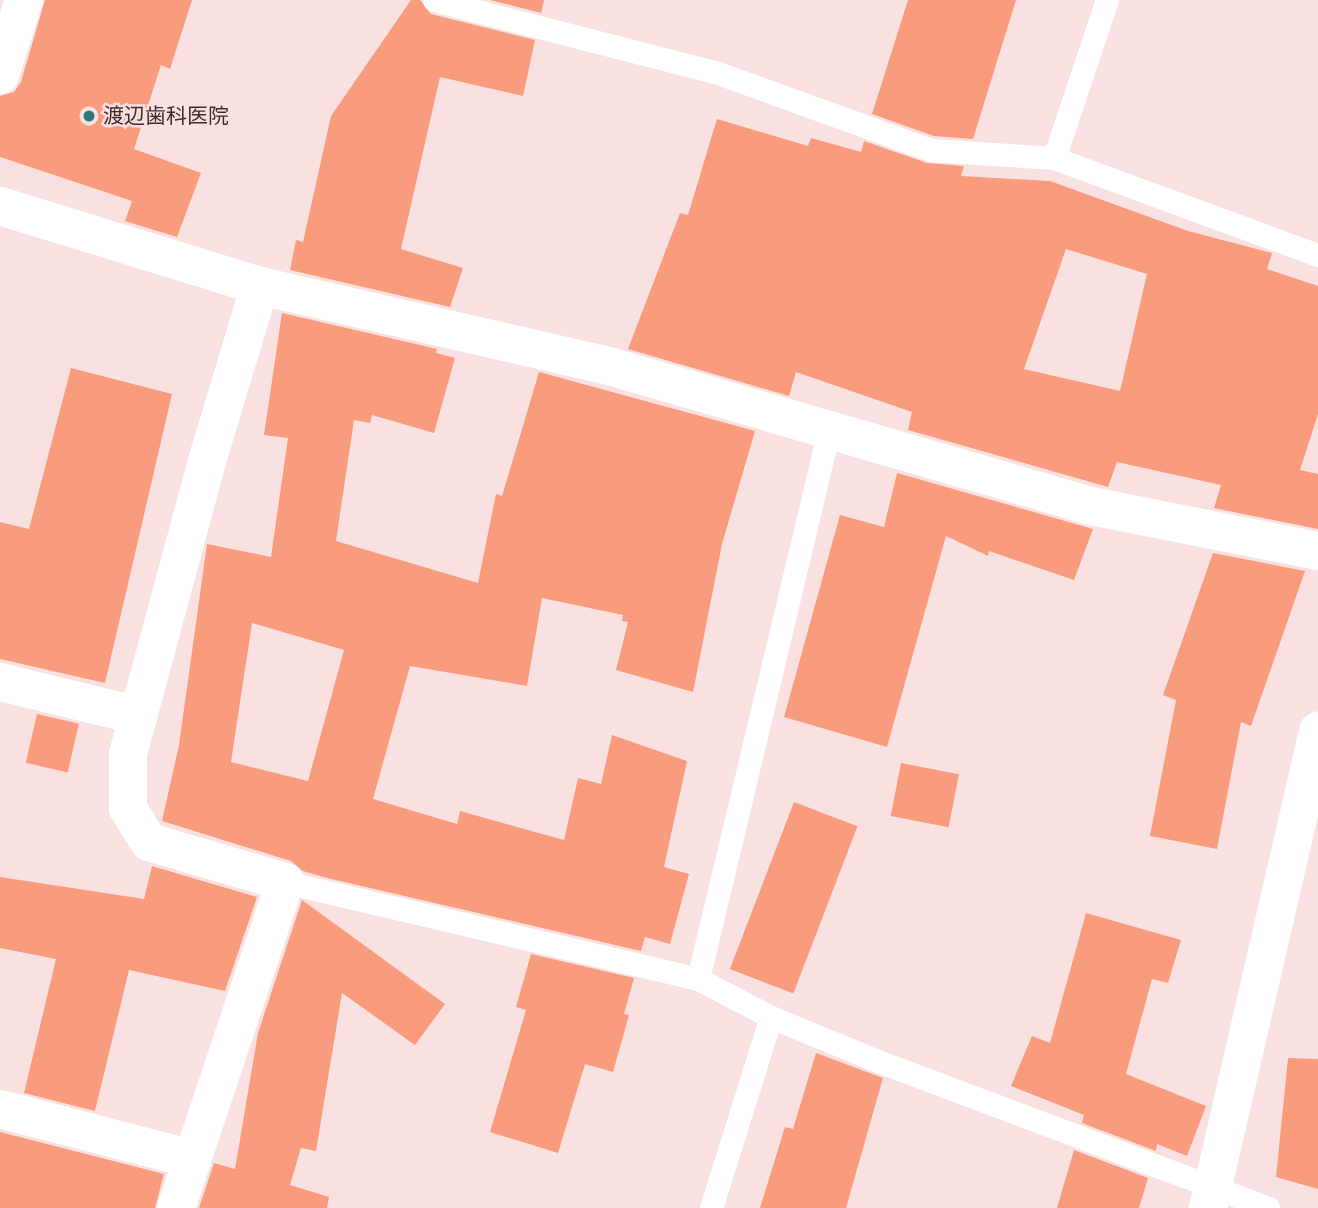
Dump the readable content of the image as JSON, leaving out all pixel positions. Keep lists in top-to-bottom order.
{
  "places": ["渡辺歯科医院"]
}
